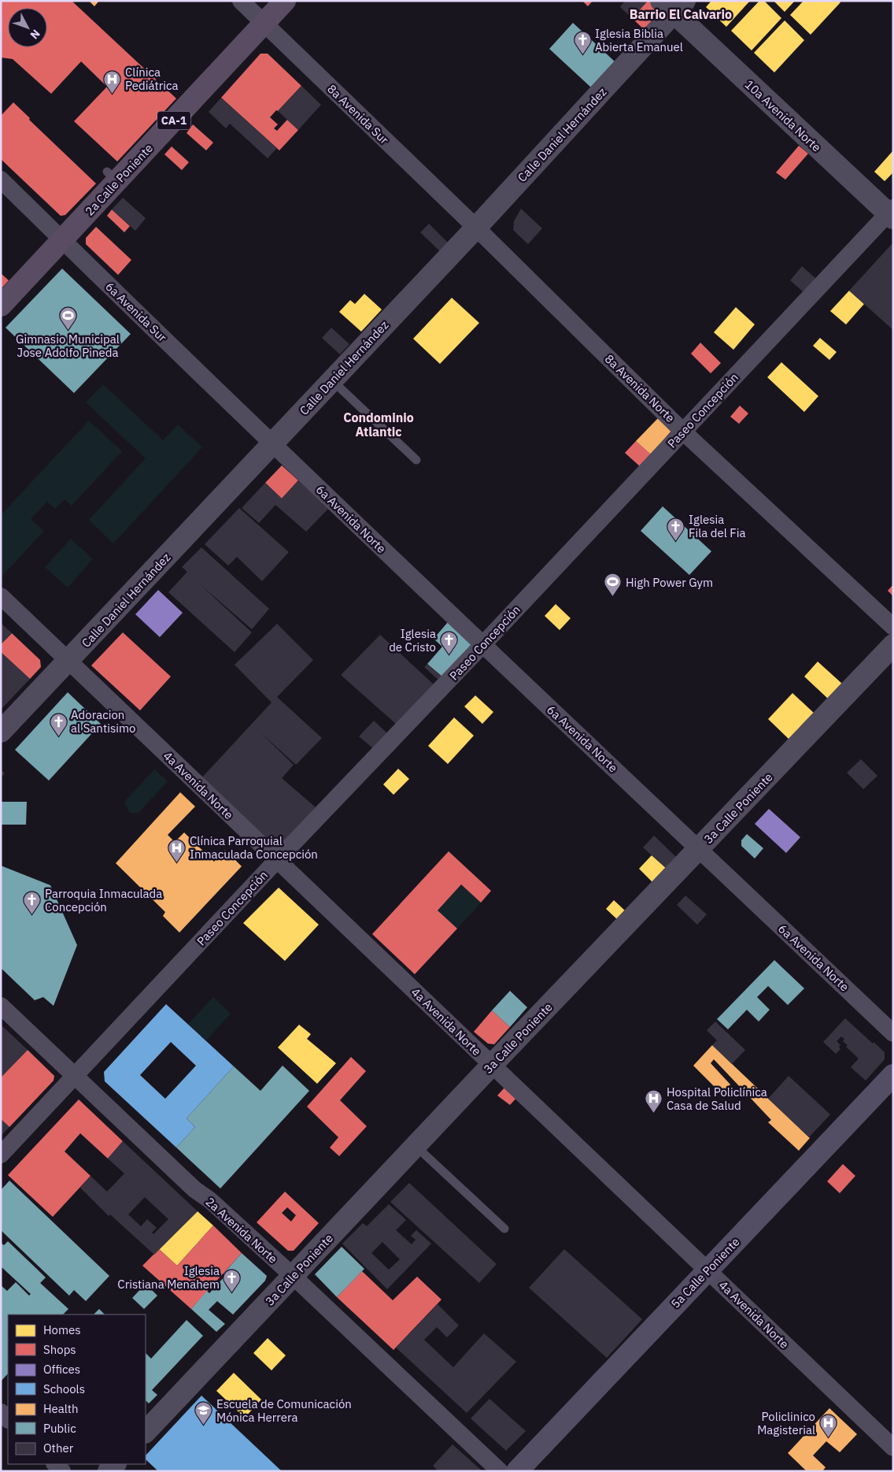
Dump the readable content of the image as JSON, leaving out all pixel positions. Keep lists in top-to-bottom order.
{
  "streets": {
    "main road": ["CA-1", "2a Calle Poniente", "5a Calle Poniente"],
    "street": [
      "8a Avenida Sur",
      "10a Avenida Norte",
      "Calle Daniel Hernández",
      "6a Avenida Sur",
      "8a Avenida Norte",
      "Paseo Concepción",
      "6a Avenida Norte",
      "4a Avenida Norte",
      "3a Calle Poniente",
      "2a Avenida Norte"
    ]
  },
  "crossings": [
    ["8a Avenida Sur", "Calle Daniel Hernández"],
    ["8a Avenida Sur", "2a Calle Poniente"],
    ["8a Avenida Sur", "8a Avenida Norte"],
    ["10a Avenida Norte", "Calle Daniel Hernández"],
    ["10a Avenida Norte", "Paseo Concepción"],
    ["Calle Daniel Hernández", "6a Avenida Sur"],
    ["Calle Daniel Hernández", "8a Avenida Norte"],
    ["Calle Daniel Hernández", "6a Avenida Norte"],
    ["Calle Daniel Hernández", "4a Avenida Norte"],
    ["2a Calle Poniente", "6a Avenida Sur"],
    ["6a Avenida Sur", "6a Avenida Norte"],
    ["8a Avenida Norte", "Paseo Concepción"],
    ["Paseo Concepción", "6a Avenida Norte"],
    ["Paseo Concepción", "4a Avenida Norte"],
    ["Paseo Concepción", "2a Avenida Norte"],
    ["6a Avenida Norte", "3a Calle Poniente"],
    ["4a Avenida Norte", "3a Calle Poniente"],
    ["4a Avenida Norte", "5a Calle Poniente"],
    ["3a Calle Poniente", "2a Avenida Norte"]
  ],
  "districts": ["Barrio El Calvario", "Condominio Atlantic"],
  "places": {
    "church": [
      "Iglesia Biblia Abierta Emanuel",
      "Iglesia Fila del Fia",
      "Iglesia de Cristo",
      "Adoracion al Santisimo",
      "Parroquia Inmaculada Concepción",
      "Iglesia Cristiana Menahem"
    ],
    "hospital": [
      "Clínica Pediátrica",
      "Clínica Parroquial Inmaculada Concepción",
      "Hospital Policlínica Casa de Salud",
      "Policlinico Magisterial"
    ],
    "sports": ["Gimnasio Municipal Jose Adolfo Pineda", "High Power Gym"],
    "school or university": ["Escuela de Comunicación Mónica Herrera"]
  },
  "legend": [
    "Homes",
    "Shops",
    "Offices",
    "Schools",
    "Health",
    "Public",
    "Other"
  ],
  "north": "bottom right"
}
